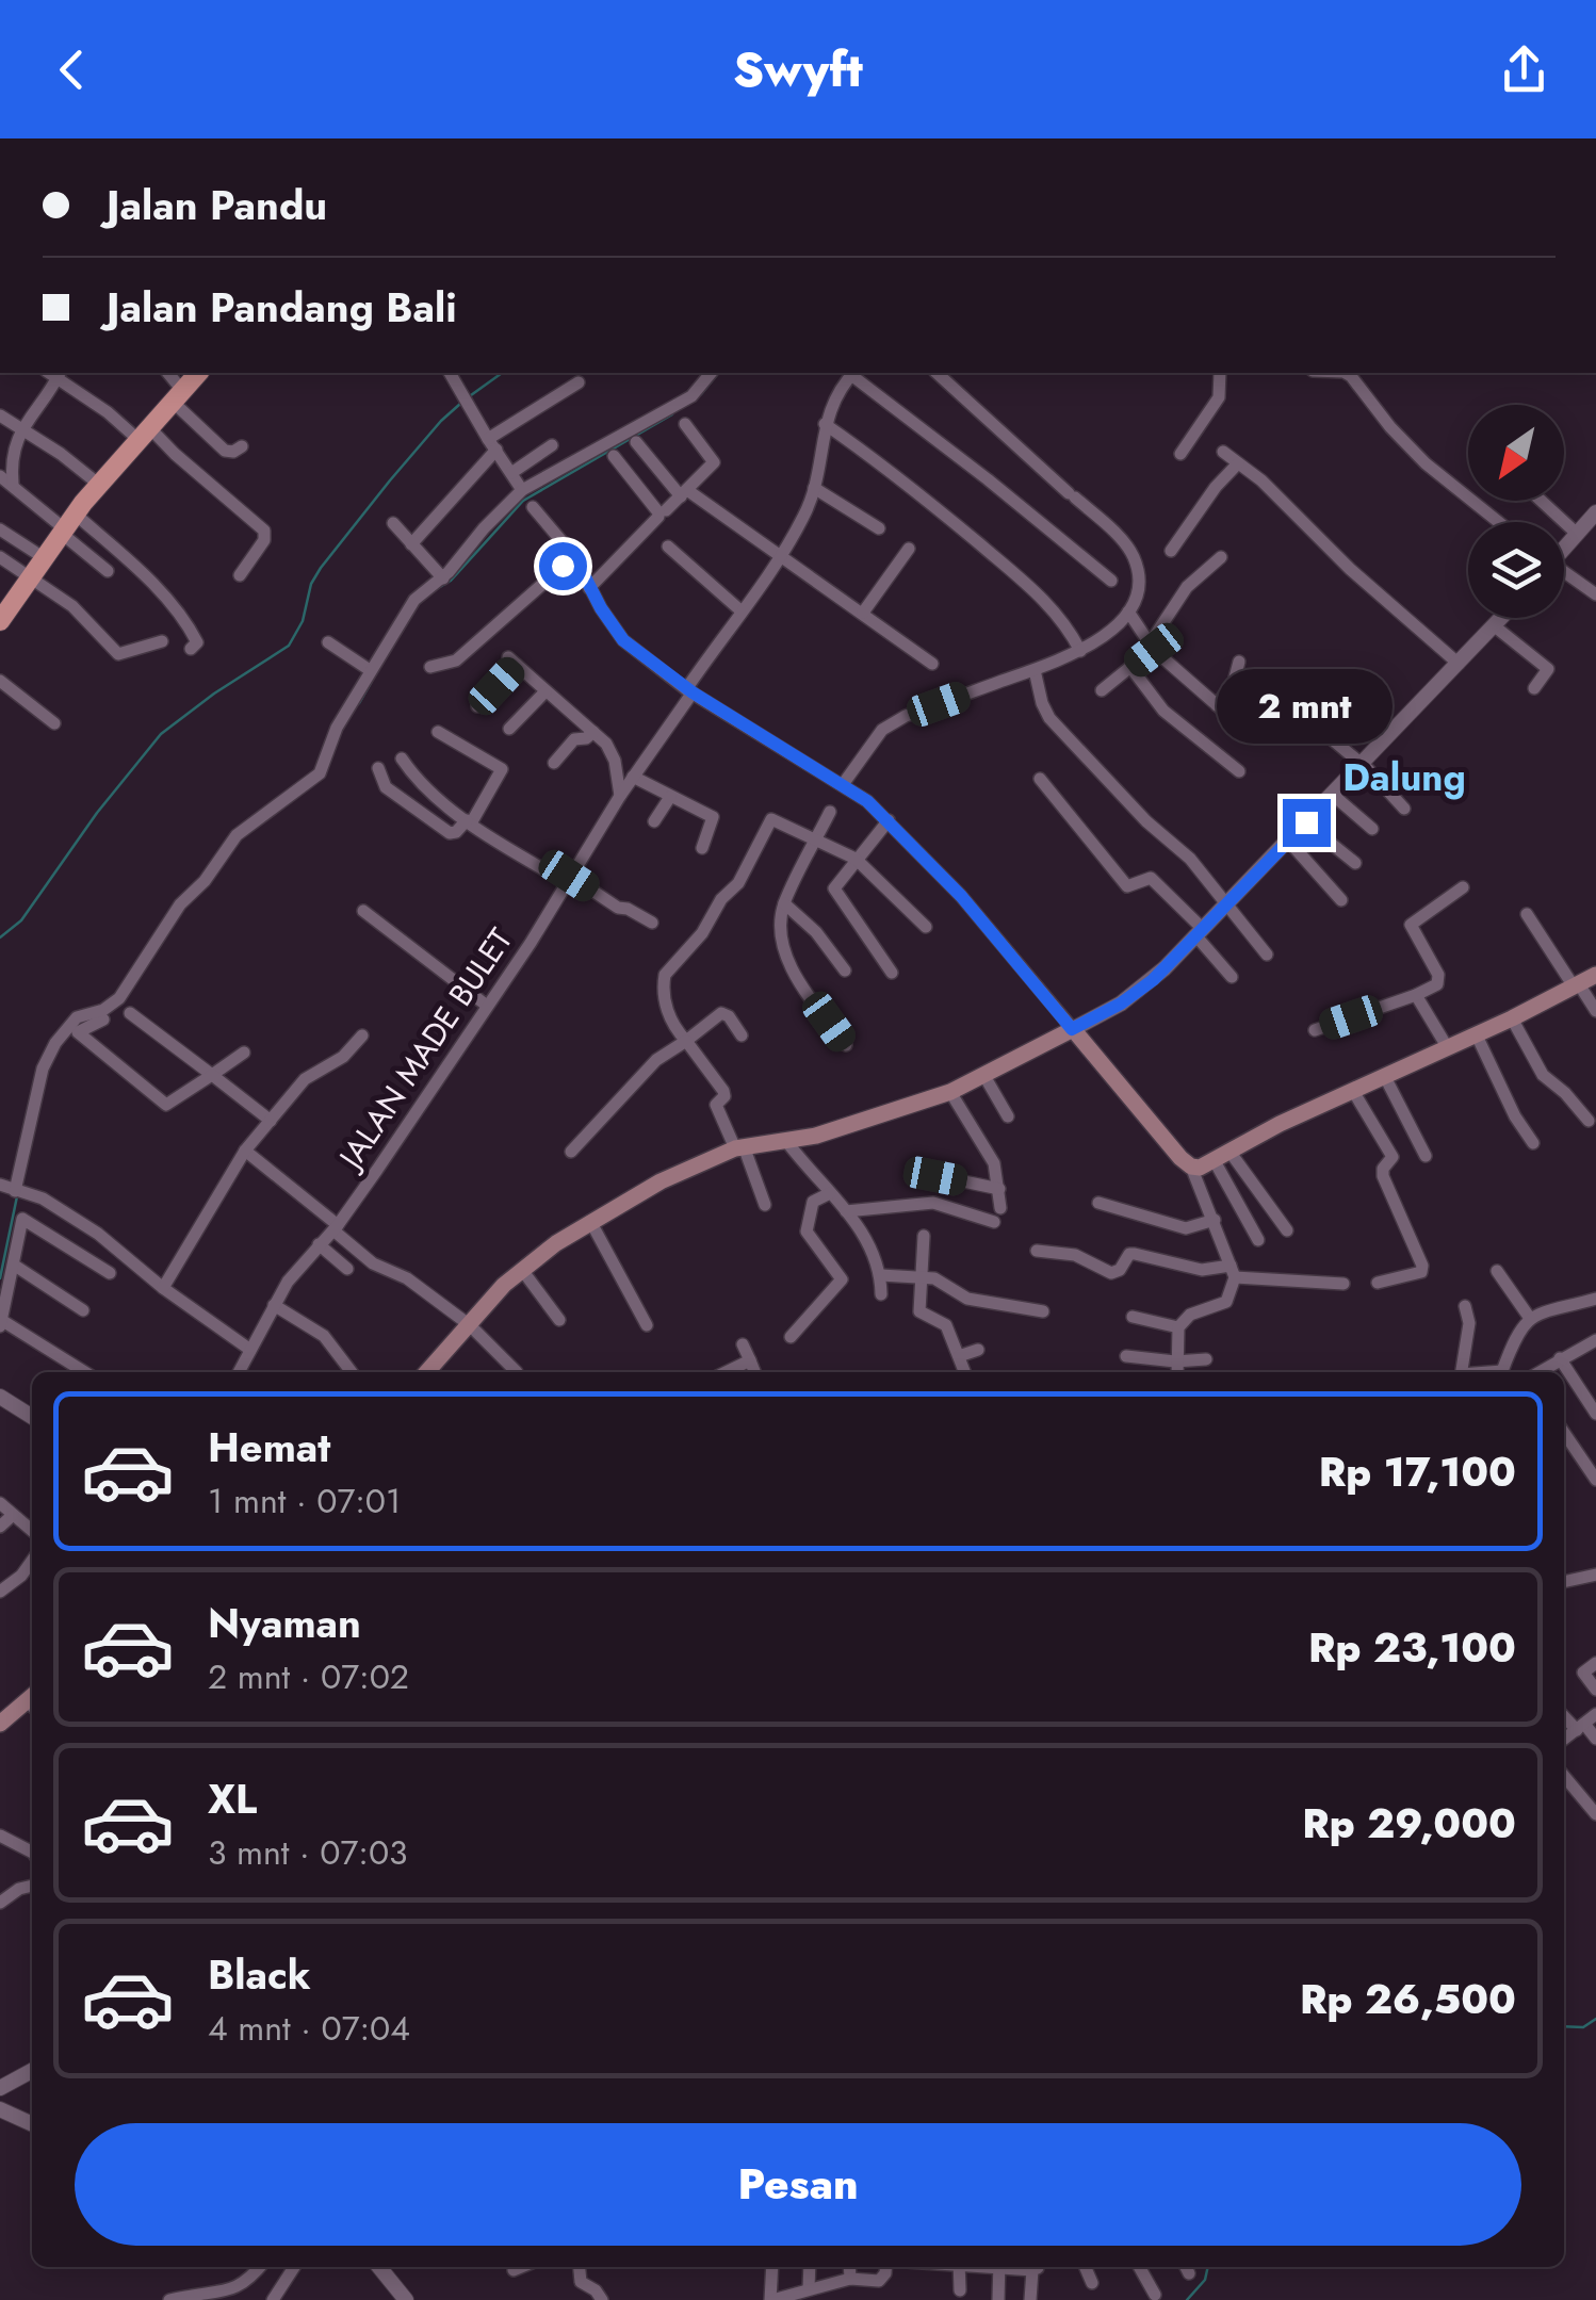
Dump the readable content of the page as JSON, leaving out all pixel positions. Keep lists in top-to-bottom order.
{
  "streets": {
    "street": ["JALAN MADE BULET"]
  },
  "districts": ["Dalung"],
  "north": "bottom left",
  "page": {
    "header": "Swyft",
    "banner": ["Jalan Pandu", "Jalan Pandang Bali"],
    "bubble": "2 mnt",
    "list": [
      {
        "name": "Hemat",
        "note": "1 mnt · 07:01",
        "value": "Rp 17,100"
      },
      {
        "name": "Nyaman",
        "note": "2 mnt · 07:02",
        "value": "Rp 23,100"
      },
      {
        "name": "XL",
        "note": "3 mnt · 07:03",
        "value": "Rp 29,000"
      },
      {
        "name": "Black",
        "note": "4 mnt · 07:04",
        "value": "Rp 26,500"
      }
    ],
    "buttons": "Pesan"
  }
}
